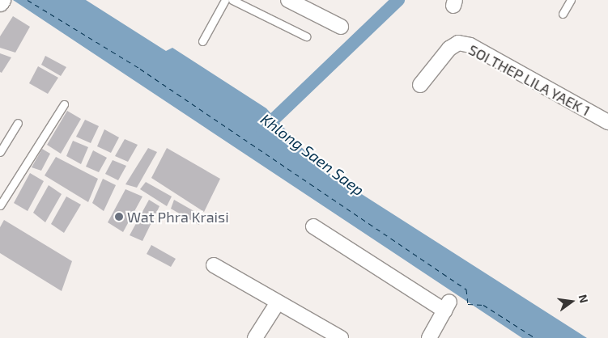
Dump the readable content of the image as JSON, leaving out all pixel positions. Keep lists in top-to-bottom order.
{
  "streets": {
    "street": ["SOI THEP LILA YAEK 1"]
  },
  "water": ["Khlong Saen Saep"],
  "places": ["Wat Phra Kraisi"],
  "north": "right"
}
